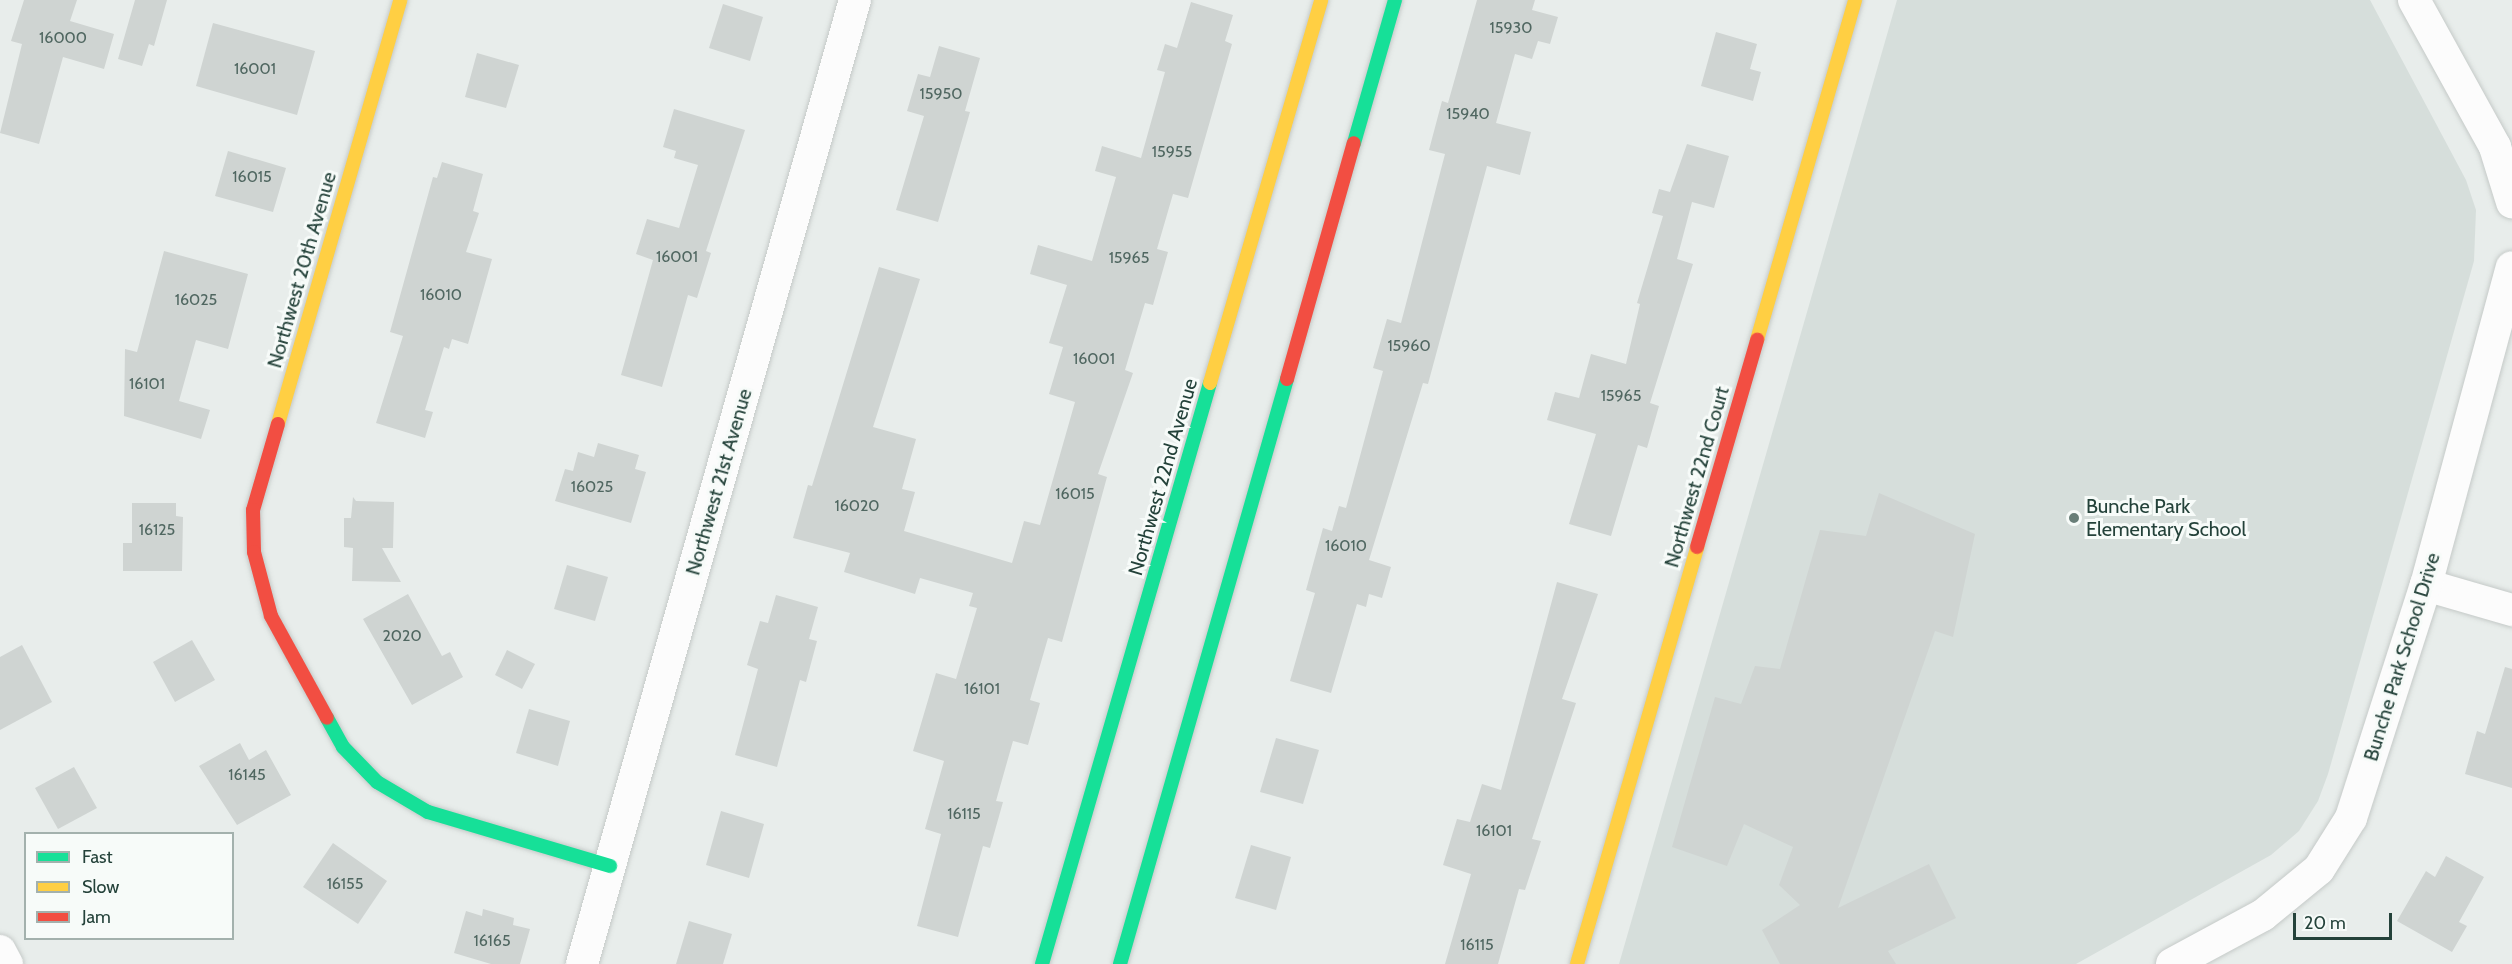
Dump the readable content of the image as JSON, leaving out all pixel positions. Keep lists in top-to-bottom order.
{
  "streets": {
    "street": [
      "Northwest 20th Avenue",
      "Northwest 22nd Avenue",
      "Northwest 22nd Court",
      "Northwest 21st Avenue",
      "Bunche Park School Drive"
    ]
  },
  "crossings": [
    ["Northwest 20th Avenue", "Northwest 21st Avenue"]
  ],
  "places": ["Bunche Park Elementary School"],
  "house_numbers": [
    "15930",
    "16000",
    "16001",
    "15950",
    "15940",
    "15955",
    "16015",
    "16001",
    "15965",
    "16010",
    "16025",
    "15960",
    "16001",
    "16101",
    "15965",
    "16025",
    "16015",
    "16020",
    "16125",
    "16010",
    "2020",
    "16101",
    "16145",
    "16115",
    "16101",
    "16155",
    "16165",
    "16115"
  ],
  "legend": ["Fast", "Slow", "Jam"],
  "scale_bar": "20 m"
}
